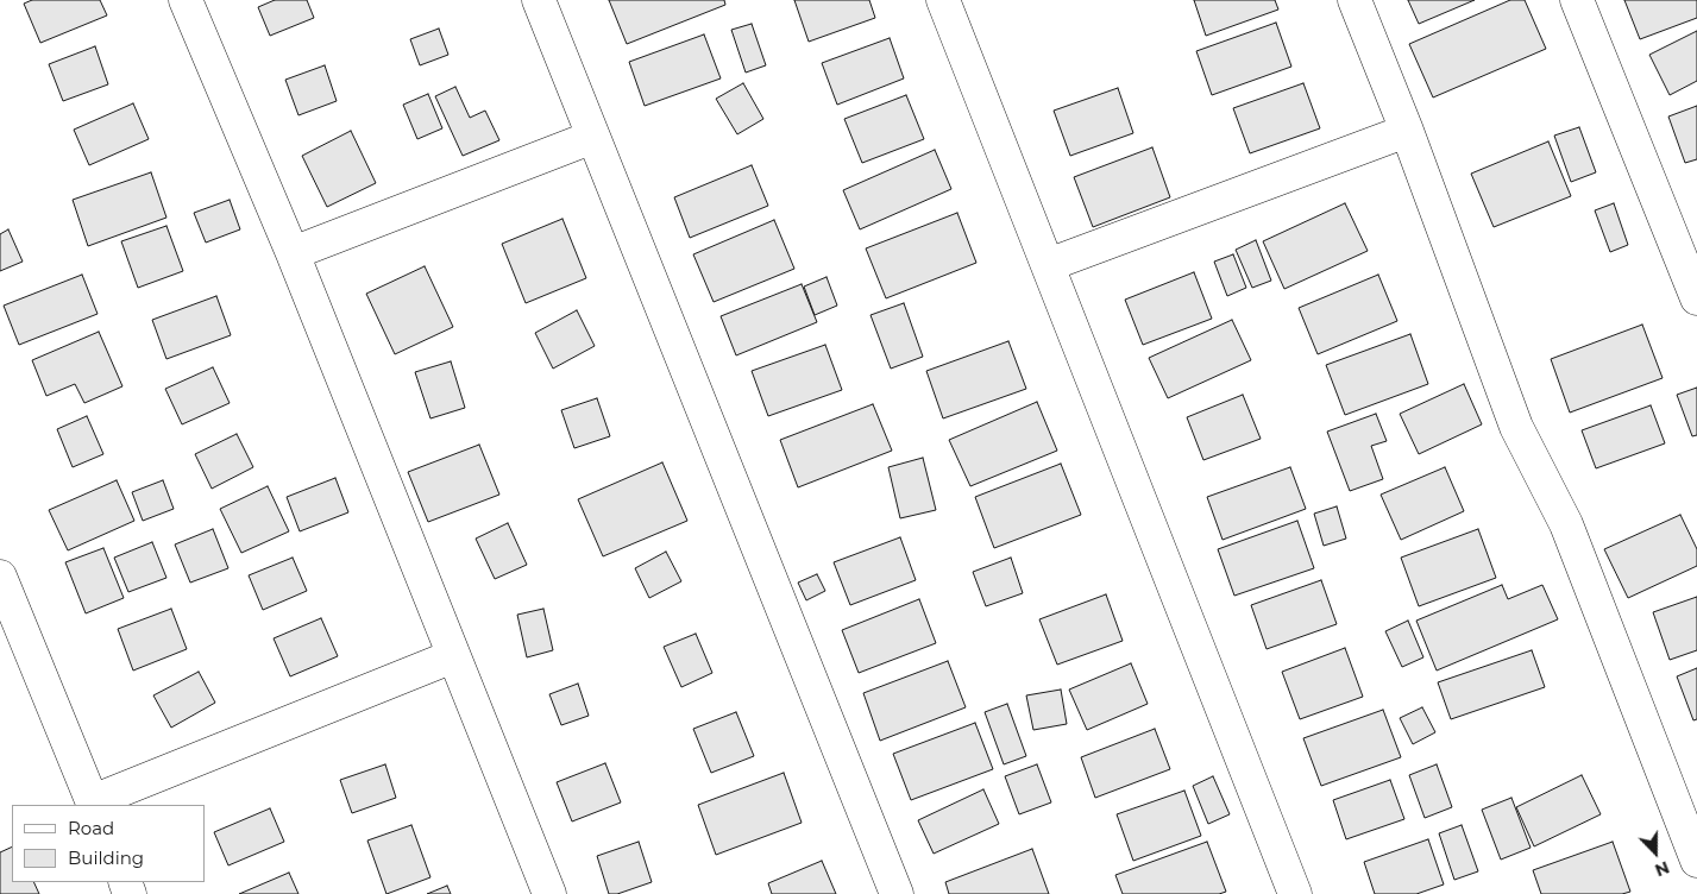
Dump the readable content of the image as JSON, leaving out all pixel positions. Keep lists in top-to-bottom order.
{
  "legend": ["Road", "Building"],
  "north": "bottom"
}
